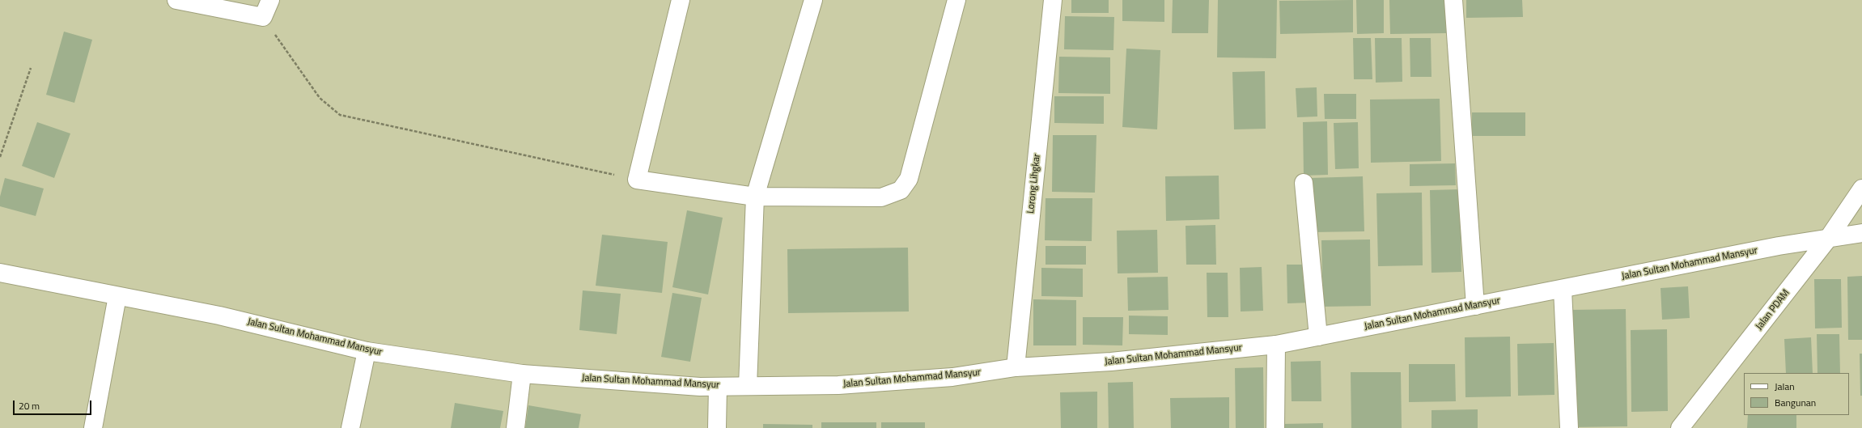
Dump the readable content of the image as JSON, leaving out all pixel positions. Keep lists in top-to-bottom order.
{
  "streets": {
    "street": ["Lorong Lihgkar", "Jalan Sultan Mohammad Mansyur", "Jalan PDAM"]
  },
  "crossings": [
    ["Lorong Lihgkar", "Jalan Sultan Mohammad Mansyur"],
    ["Jalan Sultan Mohammad Mansyur", "Jalan PDAM"]
  ],
  "legend": ["Jalan", "Bangunan"],
  "scale_bar": "20 m"
}
